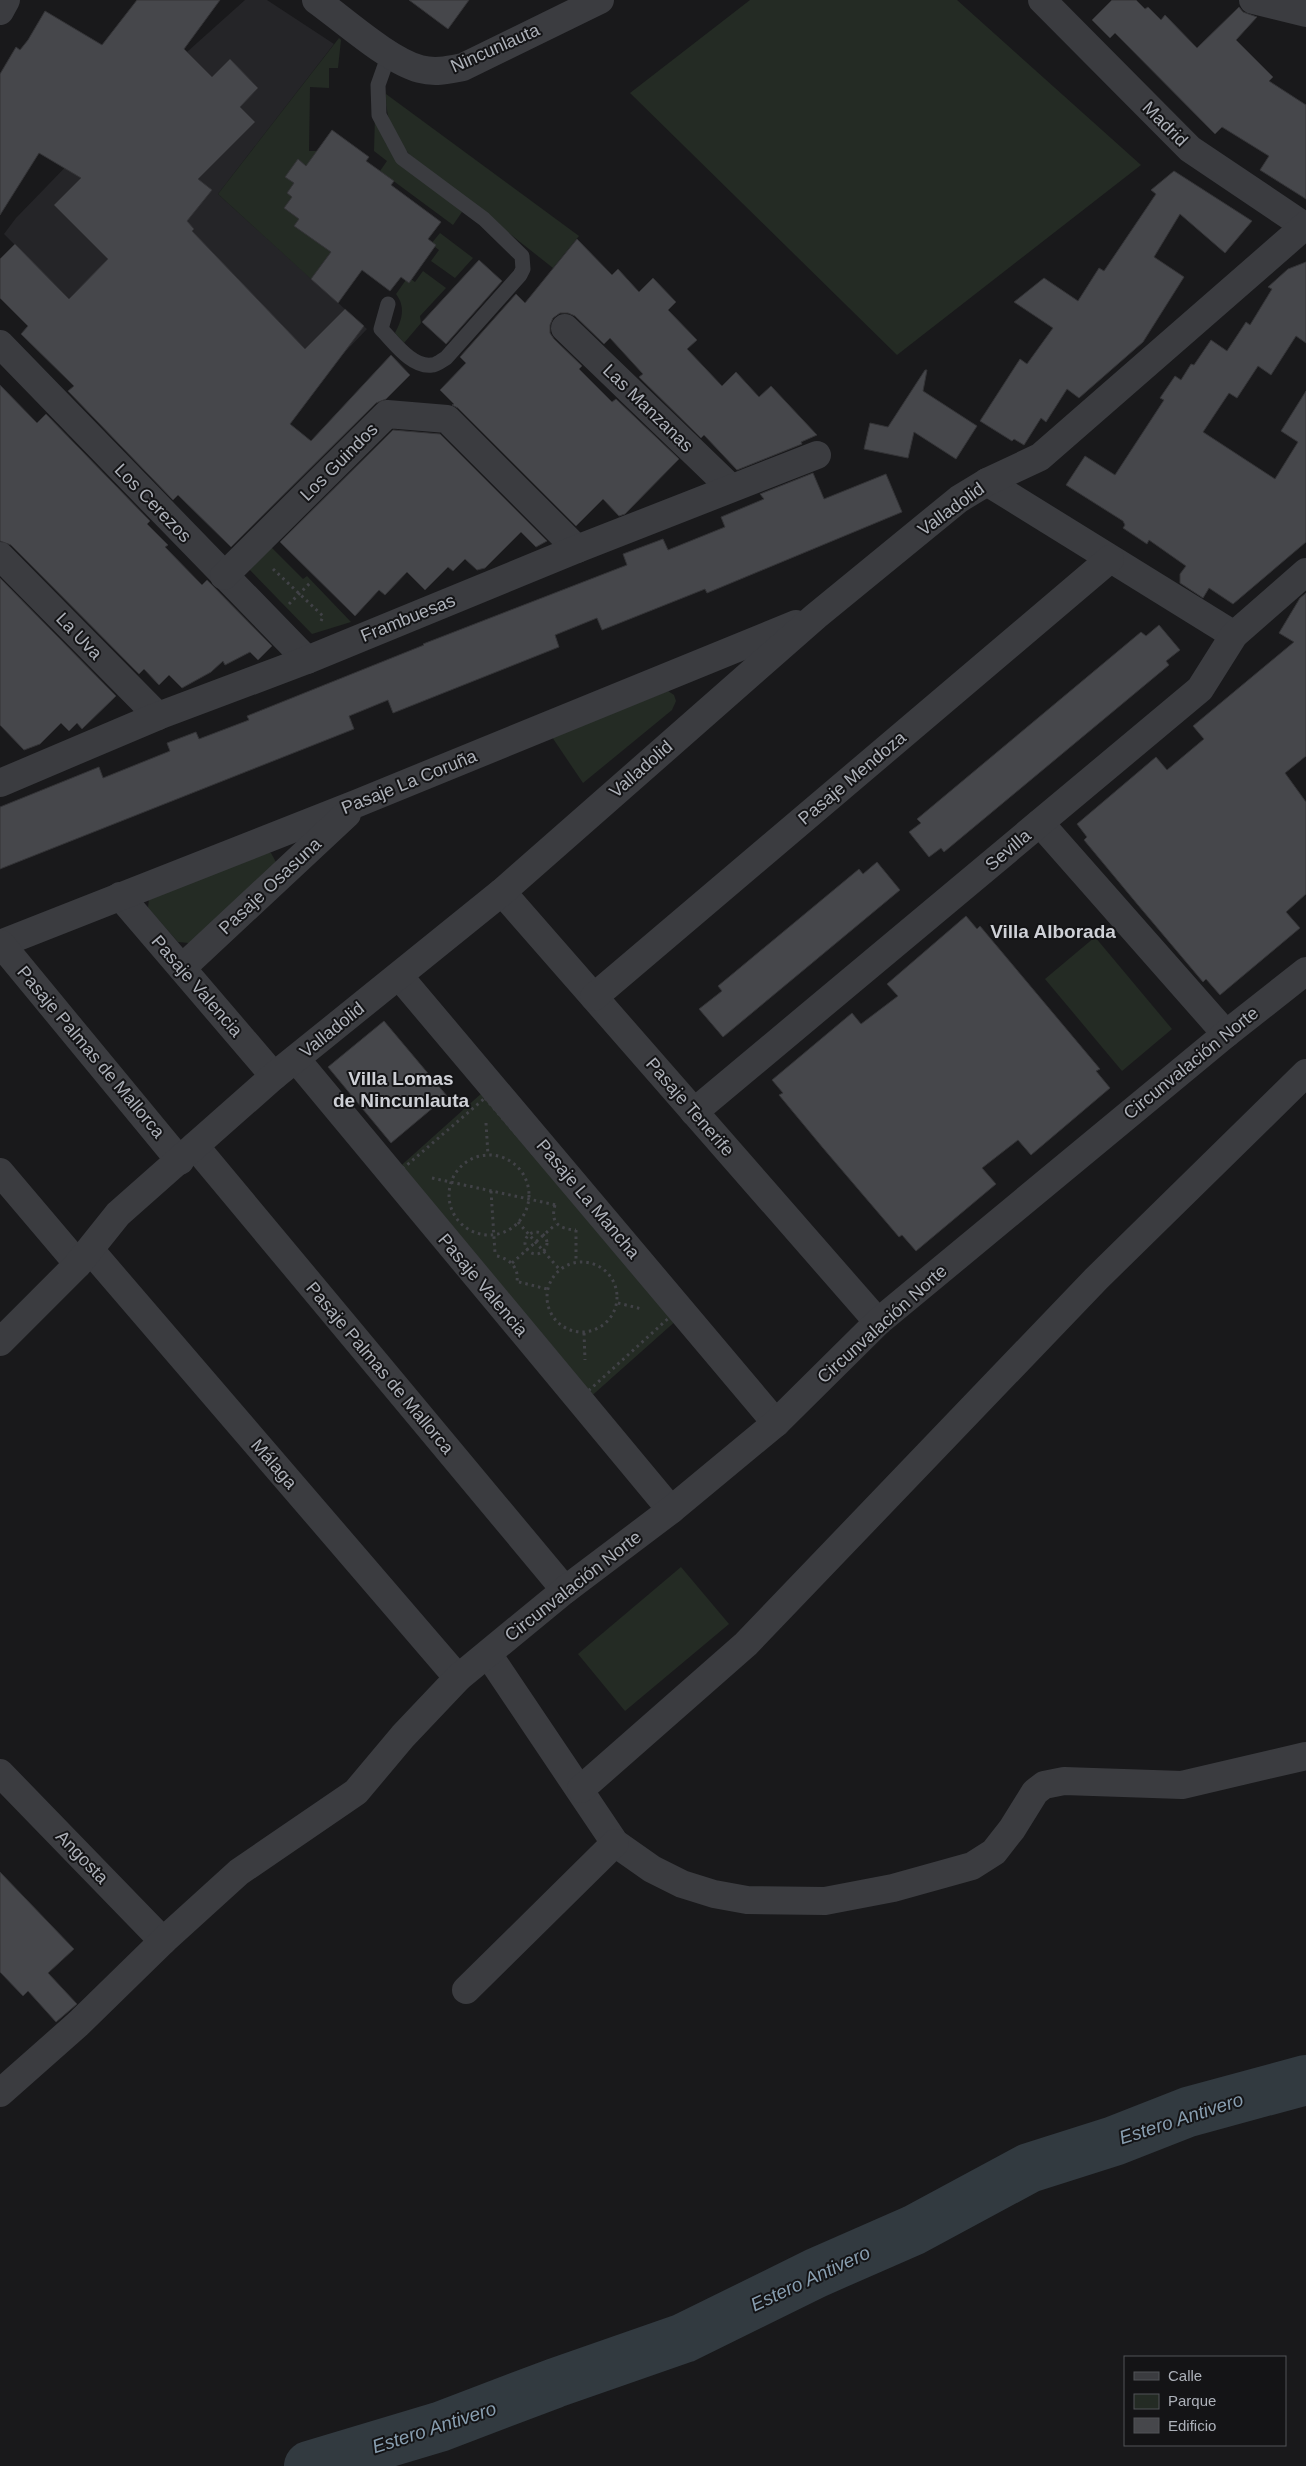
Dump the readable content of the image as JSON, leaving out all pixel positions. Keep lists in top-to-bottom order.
{
  "streets": {
    "street": [
      "Nincunlauta",
      "Madrid",
      "Las Manzanas",
      "Los Guindos",
      "Los Cerezos",
      "Valladolid",
      "Frambuesas",
      "La Uva",
      "Pasaje Mendoza",
      "Pasaje La Coruña",
      "Sevilla",
      "Pasaje Osasuna",
      "Pasaje Valencia",
      "Pasaje Palmas de Mallorca",
      "Circunvalación Norte",
      "Pasaje Tenerife",
      "Pasaje La Mancha",
      "Málaga",
      "Angosta"
    ]
  },
  "crossings": [
    ["Madrid", "Valladolid"],
    ["Las Manzanas", "Frambuesas"],
    ["Los Guindos", "Los Cerezos"],
    ["Los Guindos", "Frambuesas"],
    ["Los Cerezos", "Frambuesas"],
    ["Valladolid", "Pasaje La Coruña"],
    ["Valladolid", "Pasaje Valencia"],
    ["Valladolid", "Pasaje Palmas de Mallorca"],
    ["Valladolid", "Pasaje Tenerife"],
    ["Valladolid", "Pasaje La Mancha"],
    ["Valladolid", "Málaga"],
    ["Frambuesas", "La Uva"],
    ["Pasaje Mendoza", "Pasaje Tenerife"],
    ["Pasaje La Coruña", "Pasaje Osasuna"],
    ["Pasaje La Coruña", "Pasaje Valencia"],
    ["Pasaje La Coruña", "Pasaje Palmas de Mallorca"],
    ["Sevilla", "Pasaje Tenerife"],
    ["Pasaje Osasuna", "Pasaje Valencia"],
    ["Pasaje Valencia", "Circunvalación Norte"],
    ["Pasaje Palmas de Mallorca", "Circunvalación Norte"],
    ["Circunvalación Norte", "Pasaje Tenerife"],
    ["Circunvalación Norte", "Pasaje La Mancha"],
    ["Circunvalación Norte", "Málaga"],
    ["Circunvalación Norte", "Angosta"]
  ],
  "districts": ["Villa Alborada", "Villa Lomas de Nincunlauta"],
  "water": ["Estero Antivero"],
  "legend": ["Calle", "Parque", "Edificio"]
}
